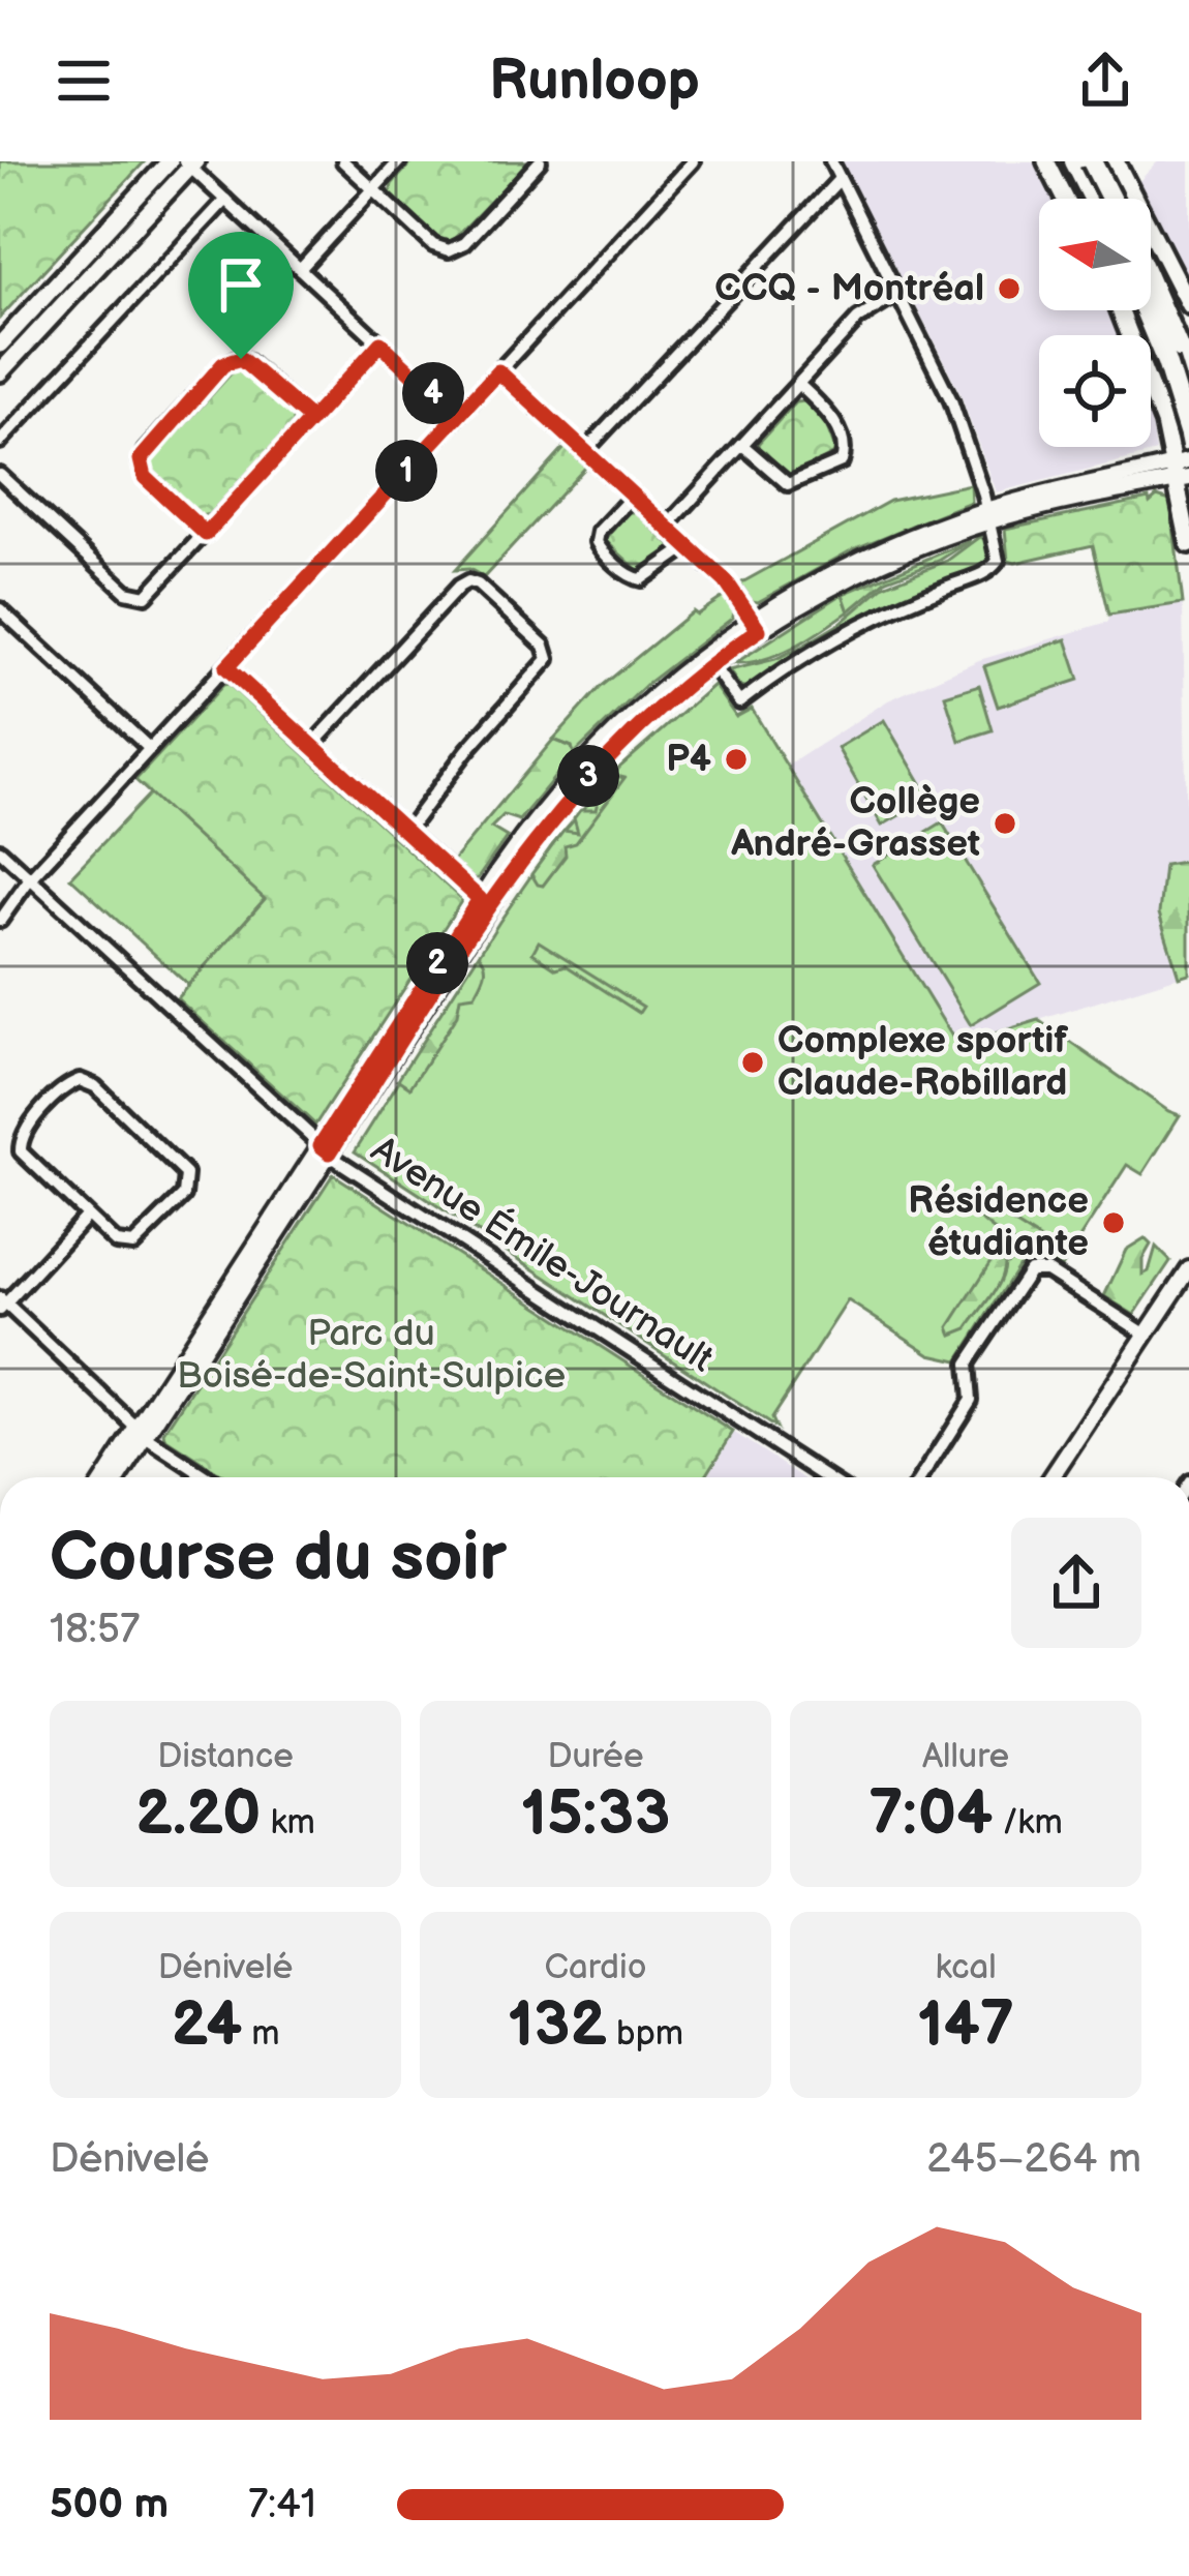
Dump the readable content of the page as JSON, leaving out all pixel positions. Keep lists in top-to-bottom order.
{
  "streets": {
    "street": ["Avenue Émile-Journault"]
  },
  "parks": ["Parc du Boisé-de-Saint-Sulpice"],
  "places": [
    "CCQ - Montréal",
    "P4",
    "Collège André-Grasset",
    "Complexe sportif Claude-Robillard",
    "Résidence étudiante"
  ],
  "north": "left",
  "page": {
    "header": "Runloop",
    "pins": [
      "4",
      "1",
      "3",
      "2"
    ],
    "heading": ["Course du soir", "18:57"],
    "stats": [
      ["Distance", "2.20 km"],
      ["Durée", "15:33"],
      ["Allure", "7:04 /km"],
      ["Dénivelé", "24 m"],
      ["Cardio", "132 bpm"],
      ["kcal", "147"]
    ],
    "chart": ["Dénivelé", "245–264 m"],
    "list": [
      {
        "name": "500 m",
        "note": "7:41"
      }
    ]
  }
}
